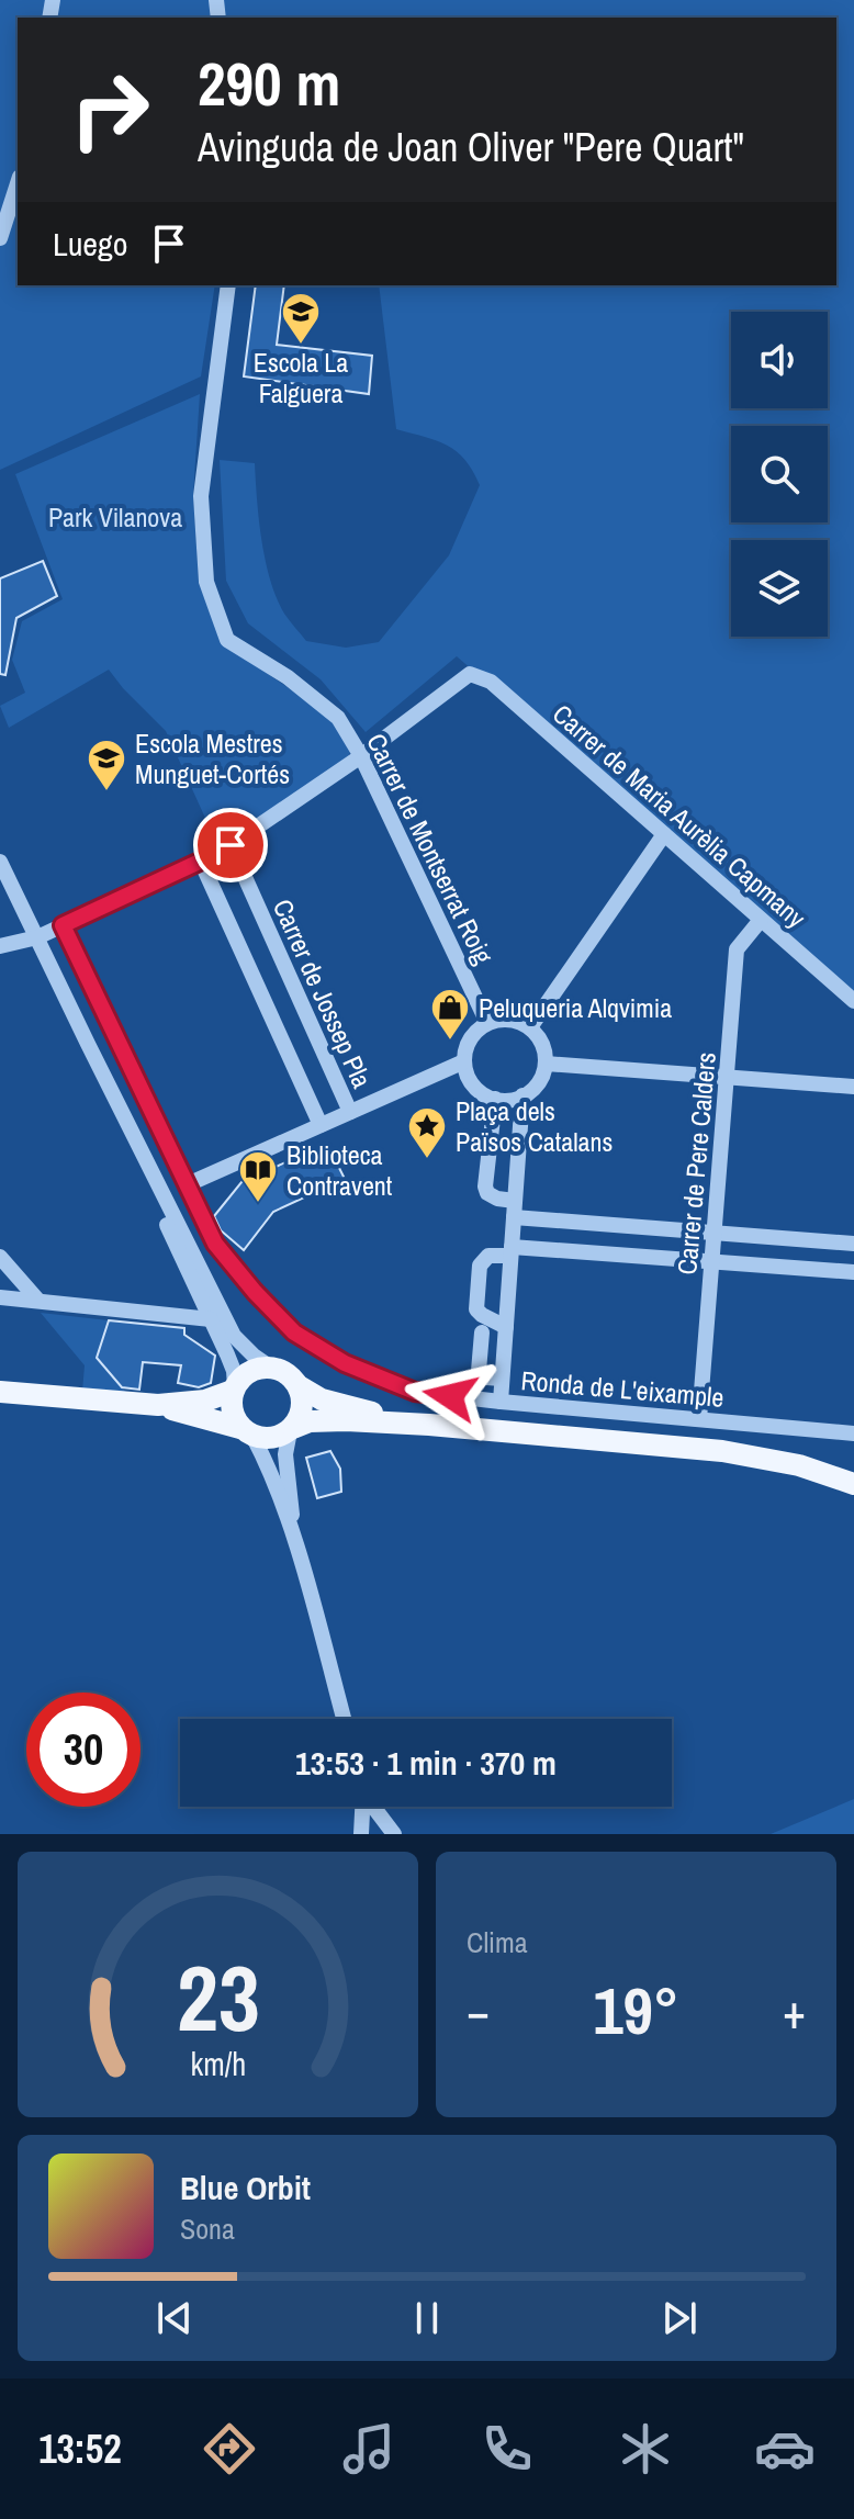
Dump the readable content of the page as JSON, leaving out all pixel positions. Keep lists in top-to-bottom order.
{
  "streets": {
    "street": [
      "Carrer de Maria Aurèlia Capmany",
      "Carrer de Montserrat Roig",
      "Carrer de Jossep Pla",
      "Carrer de Pere Calders",
      "Ronda de L'eixample"
    ]
  },
  "crossings": [
    ["Carrer de Maria Aurèlia Capmany", "Carrer de Montserrat Roig"],
    ["Carrer de Maria Aurèlia Capmany", "Carrer de Pere Calders"],
    ["Carrer de Pere Calders", "Ronda de L'eixample"]
  ],
  "parks": ["Park Vilanova"],
  "places": {
    "school or university": ["Escola La Falguera", "Escola Mestres Munguet-Cortés"],
    "shop": ["Peluqueria Alqvimia"],
    "place": ["Plaça dels Països Catalans"],
    "library": ["Biblioteca Contravent"]
  },
  "page": {
    "turn": ["290 m", "Avinguda de Joan Oliver \"Pere Quart\""],
    "then": "Luego",
    "limit": "30",
    "trip": "13:53 · 1 min · 370 m",
    "tile": "Clima",
    "heat": ["−", "19°", "+"],
    "song": ["Blue Orbit", "Sona"],
    "tabs": "13:52",
    "gauge": ["23", "km/h"]
  }
}
